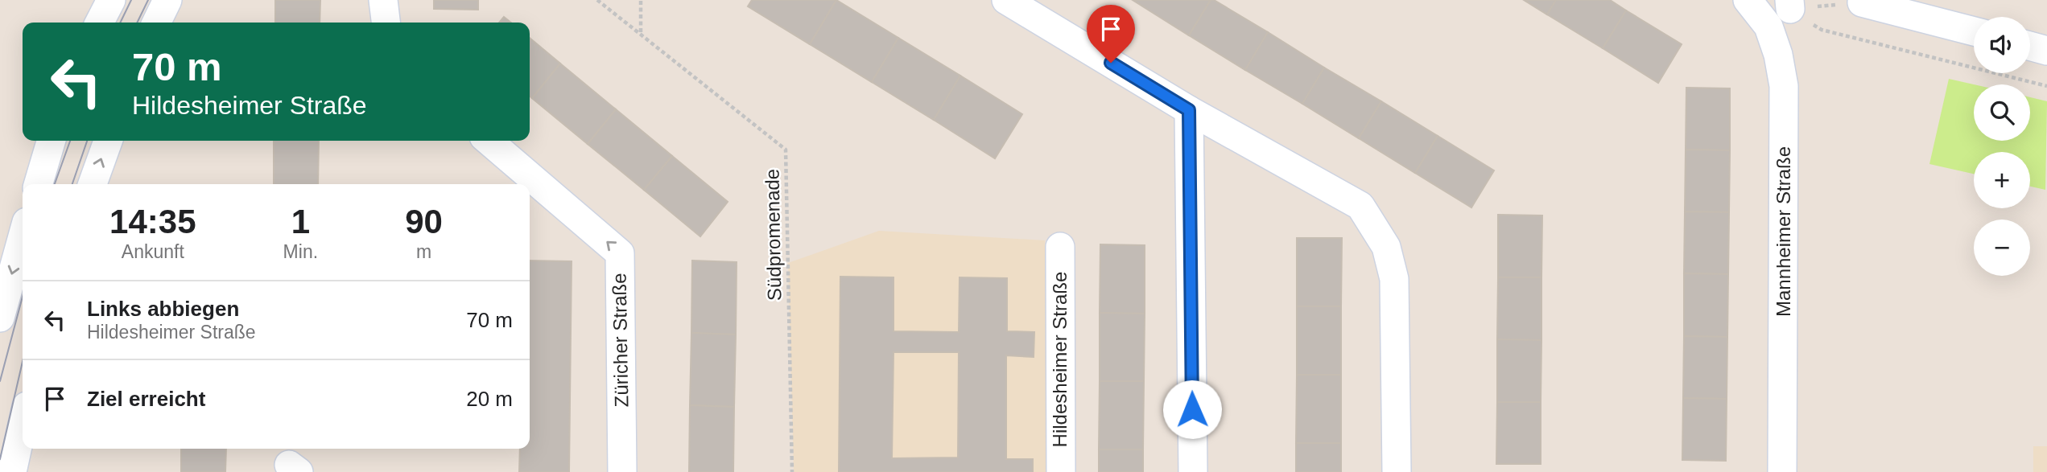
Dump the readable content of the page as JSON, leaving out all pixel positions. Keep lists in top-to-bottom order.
{
  "streets": {
    "street": ["Mannheimer Straße", "Züricher Straße", "Hildesheimer Straße"],
    "path": ["Südpromenade"]
  },
  "one_way": ["Züricher Straße"],
  "page": {
    "map_buttons": ["+", "−"],
    "turn": ["70 m", "Hildesheimer Straße"],
    "eta": [
      "14:35",
      "Ankunft",
      "1",
      "Min.",
      "90",
      "m"
    ],
    "list": [
      {
        "name": "Links abbiegen",
        "note": "Hildesheimer Straße",
        "value": "70 m"
      },
      {
        "name": "Ziel erreicht",
        "value": "20 m"
      }
    ]
  }
}
